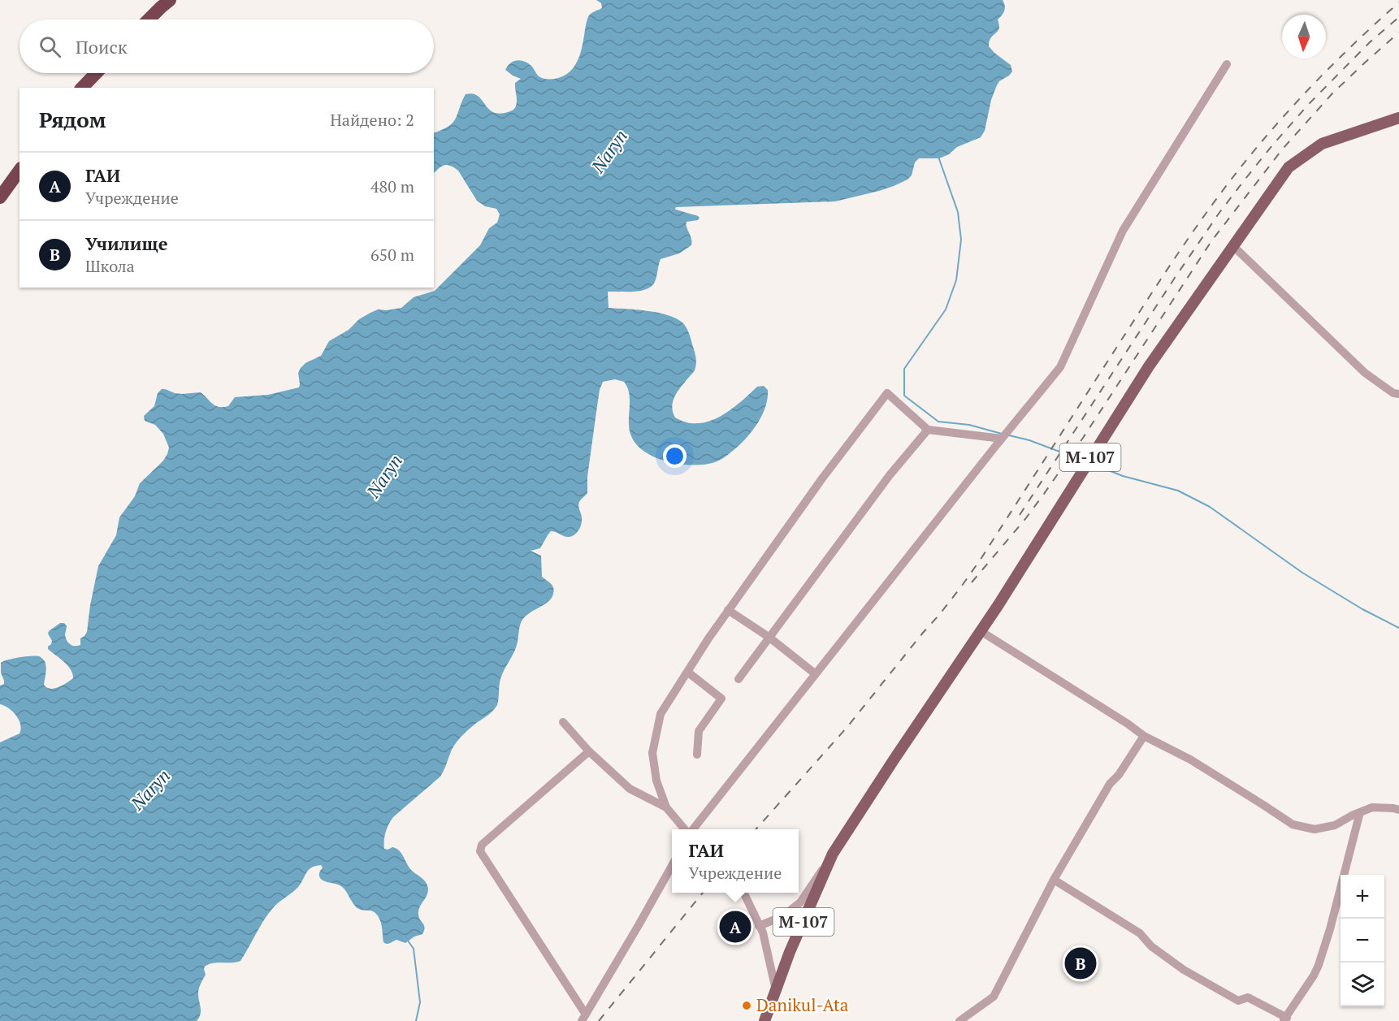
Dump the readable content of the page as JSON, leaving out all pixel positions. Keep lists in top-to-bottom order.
{
  "streets": {
    "main road": ["М-107"]
  },
  "water": ["Naryn"],
  "places": ["Danikul-Ata"],
  "north": "bottom",
  "page": {
    "search": "Поиск",
    "heading": ["Рядом", "Найдено: 2"],
    "list": [
      {
        "mark": "A",
        "name": "ГАИ",
        "note": "Учреждение",
        "value": "480 m"
      },
      {
        "mark": "B",
        "name": "Училище",
        "note": "Школа",
        "value": "650 m"
      }
    ],
    "popup": ["ГАИ", "Учреждение"],
    "map_buttons": ["+", "−"],
    "pins": ["A", "B"]
  }
}
